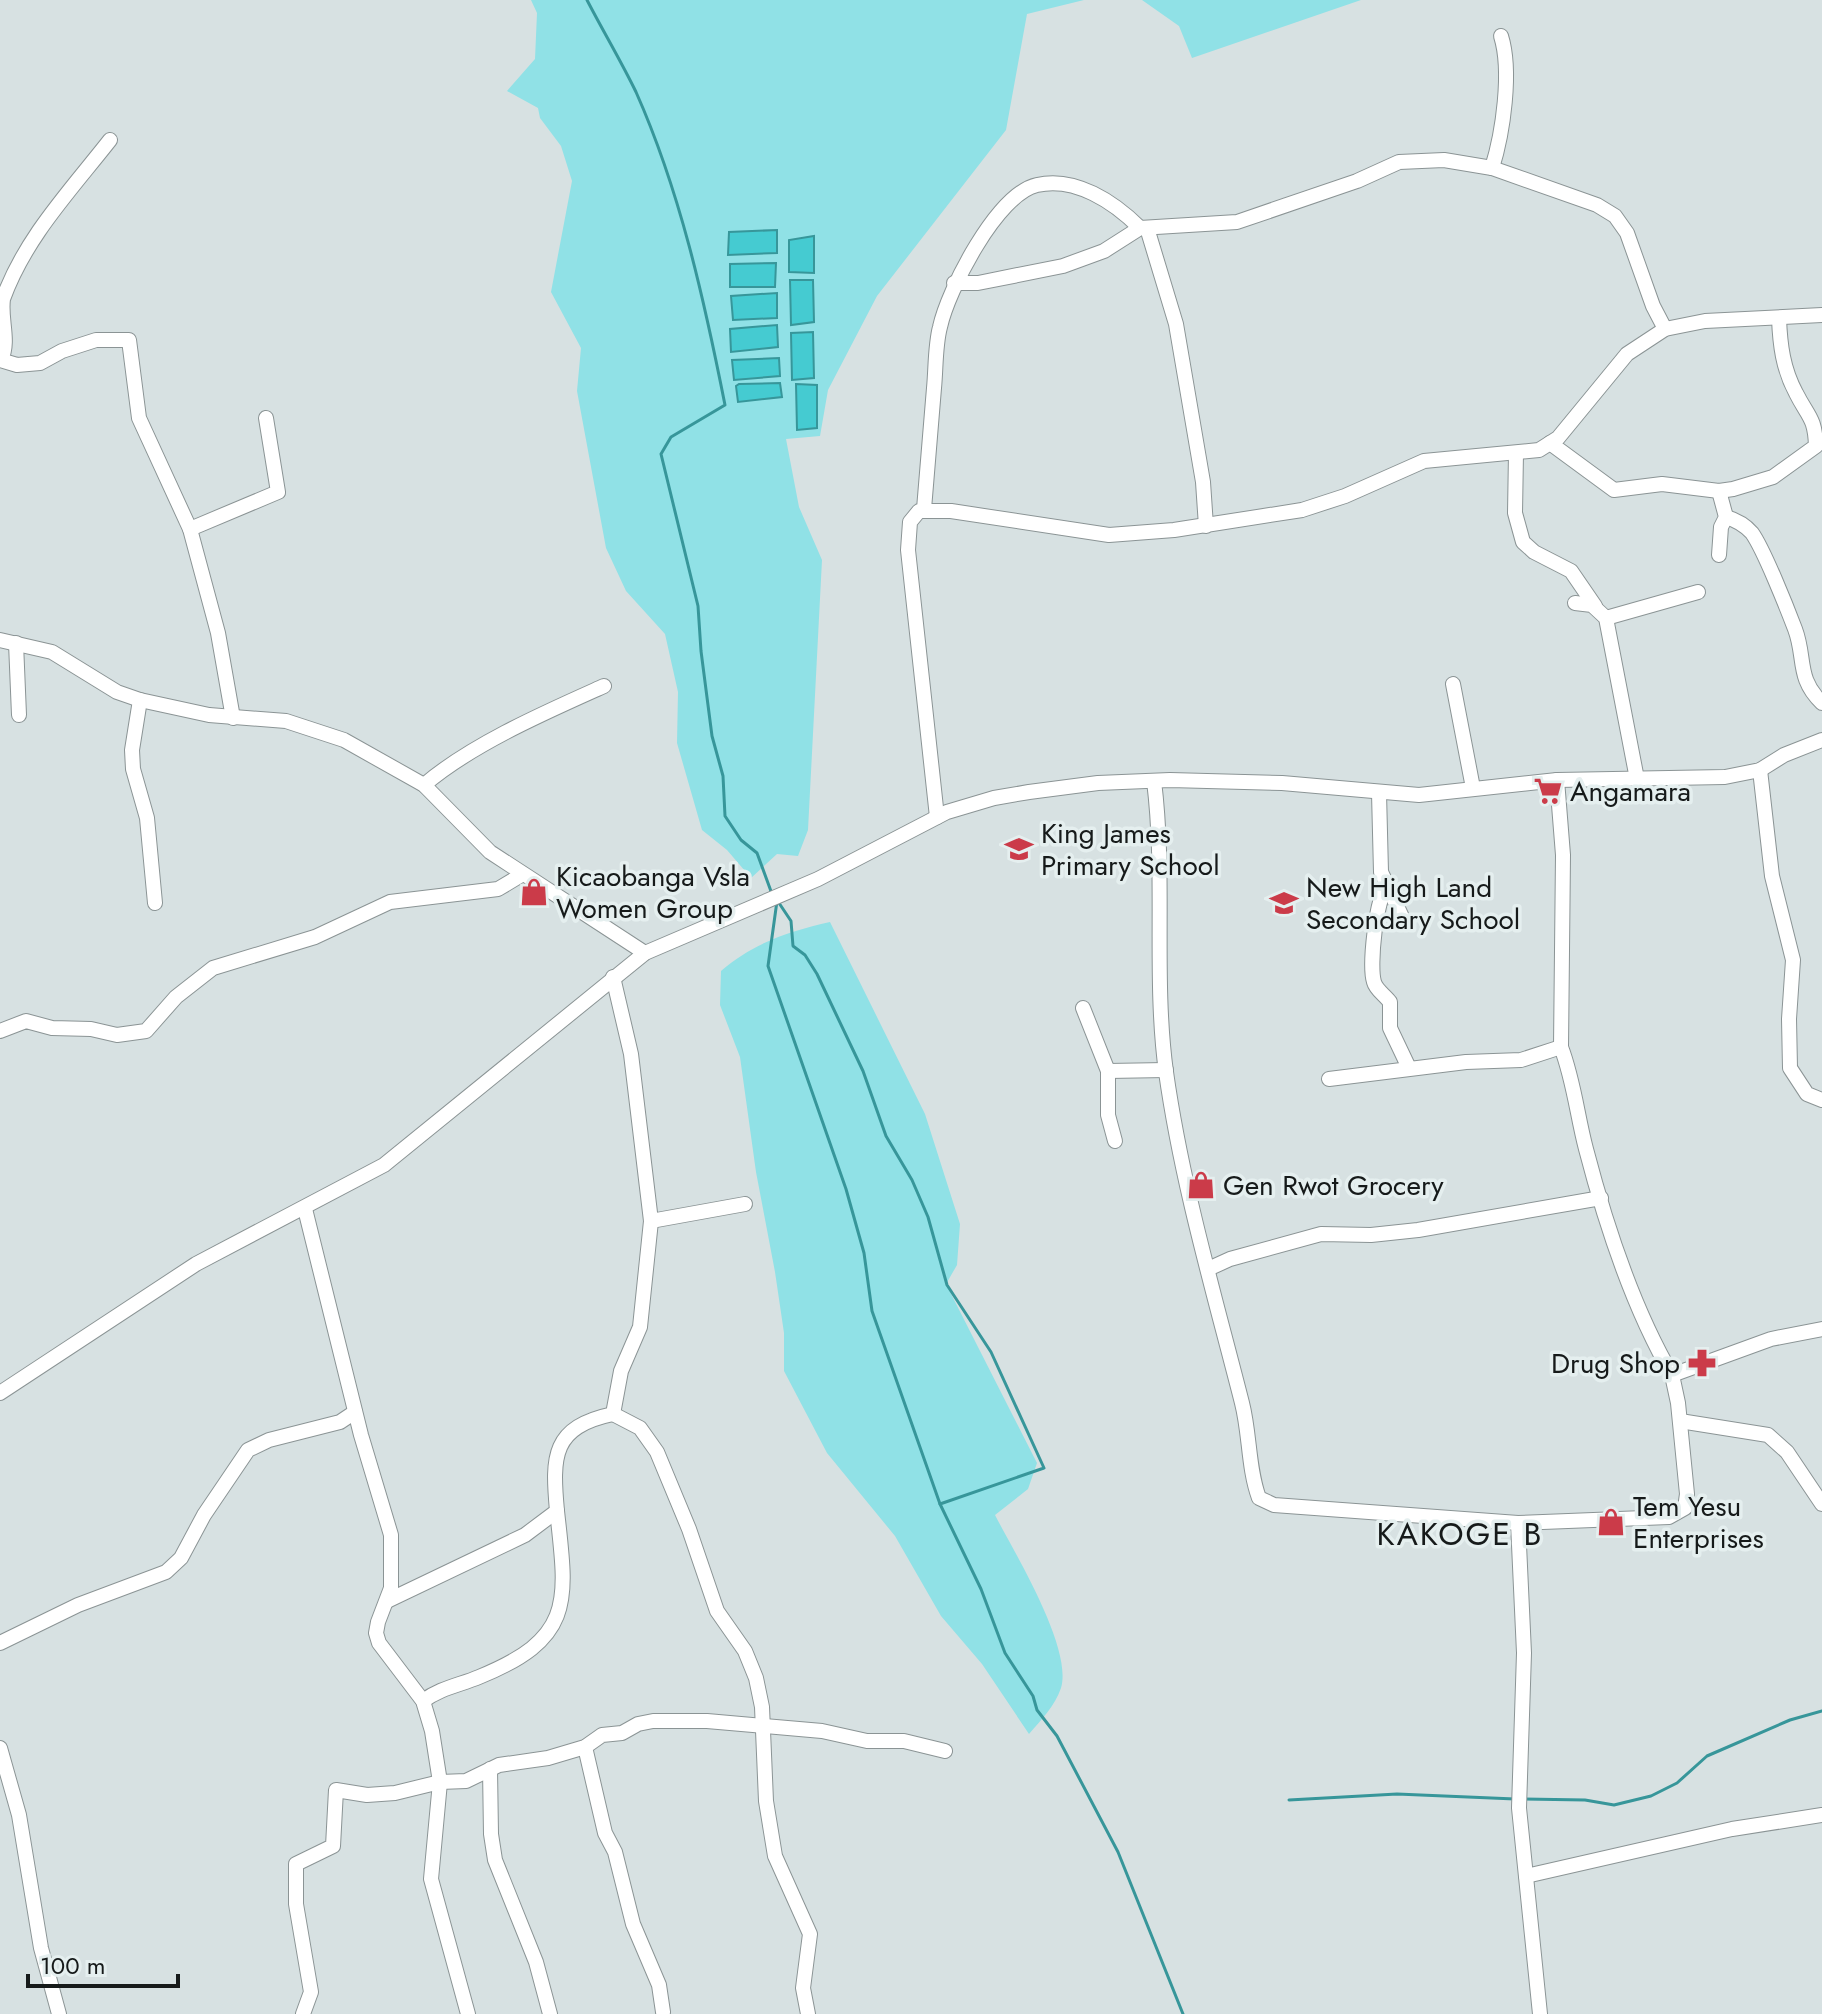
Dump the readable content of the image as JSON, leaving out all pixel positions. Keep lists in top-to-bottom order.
{
  "districts": ["KAKOGE B"],
  "places": {
    "supermarket": ["Angamara"],
    "school or university": ["King James Primary School", "New High Land Secondary School"],
    "shop": ["Kicaobanga Vsla Women Group", "Gen Rwot Grocery", "Tem Yesu Enterprises"],
    "pharmacy": ["Drug Shop"]
  },
  "scale_bar": "100 m"
}
